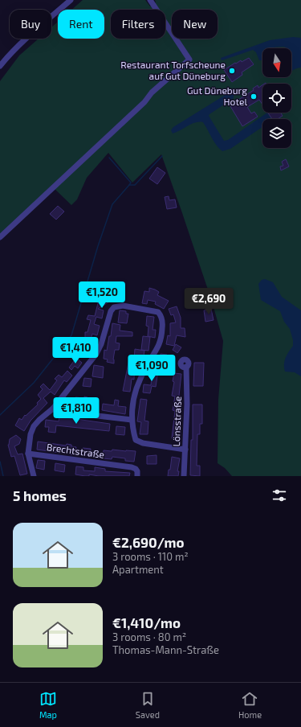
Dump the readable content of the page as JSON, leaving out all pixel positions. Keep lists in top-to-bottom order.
{
  "streets": {
    "street": ["Lönsstraße", "Brechtstraße"]
  },
  "places": ["Restaurant Torfscheune auf Gut Düneburg", "Gut Düneburg Hotel"],
  "north": "bottom",
  "page": {
    "chip": [
      "Buy",
      "Rent",
      "Filters",
      "New"
    ],
    "price": [
      "€1,520",
      "€2,690",
      "€1,410",
      "€1,090",
      "€1,810"
    ],
    "heading": "5 homes",
    "list": [
      {
        "name": "€2,690/mo",
        "note": "3 rooms · 110 m² · Apartment"
      },
      {
        "name": "€1,410/mo",
        "note": "3 rooms · 80 m² · Thomas-Mann-Straße"
      }
    ],
    "tabs": ["Map", "Saved", "Home"]
  }
}
